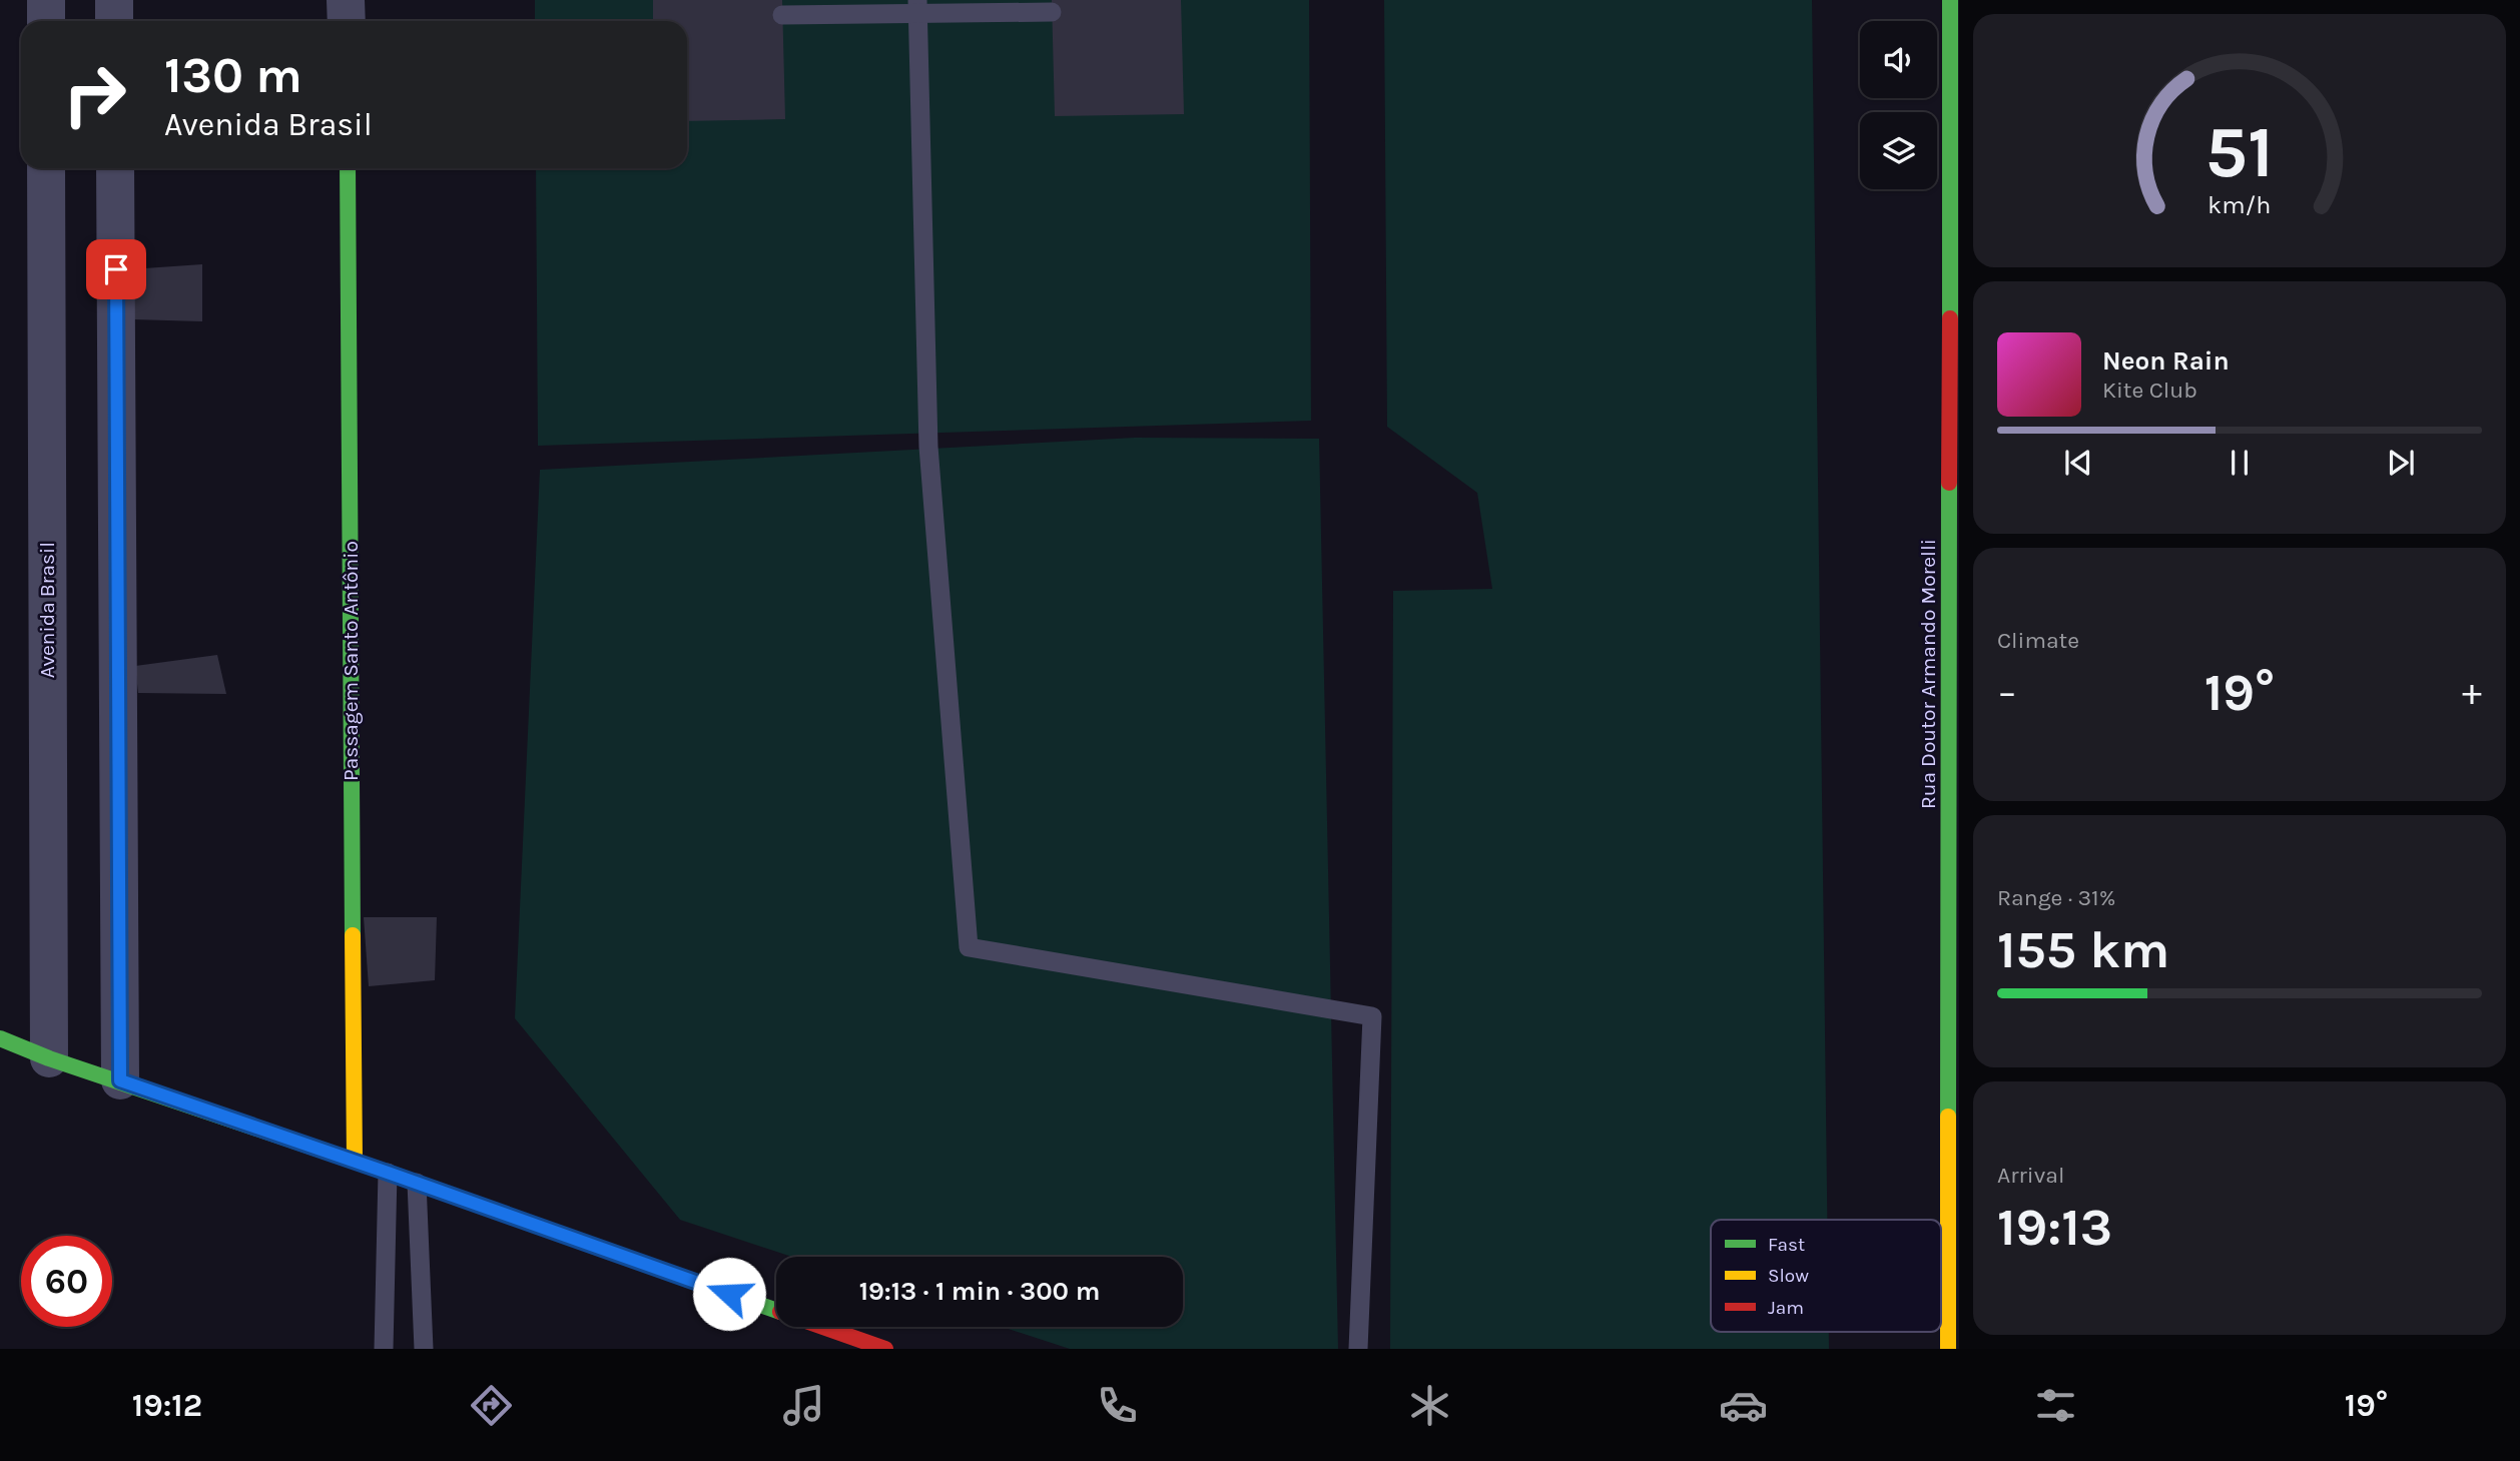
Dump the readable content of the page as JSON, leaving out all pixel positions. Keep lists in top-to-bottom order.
{
  "streets": {
    "street": ["Avenida Brasil", "Passagem Santo Antônio", "Rua Doutor Armando Morelli"]
  },
  "legend": ["Fast", "Slow", "Jam"],
  "page": {
    "turn": ["130 m", "Avenida Brasil"],
    "song": ["Neon Rain", "Kite Club"],
    "tile": [
      "Climate",
      ["Range · 31%", "155 km"],
      ["Arrival", "19:13"]
    ],
    "heat": ["−", "19°", "+"],
    "limit": "60",
    "trip": "19:13 · 1 min · 300 m",
    "tabs": ["19:12", "19°"],
    "gauge": ["51", "km/h"]
  }
}
